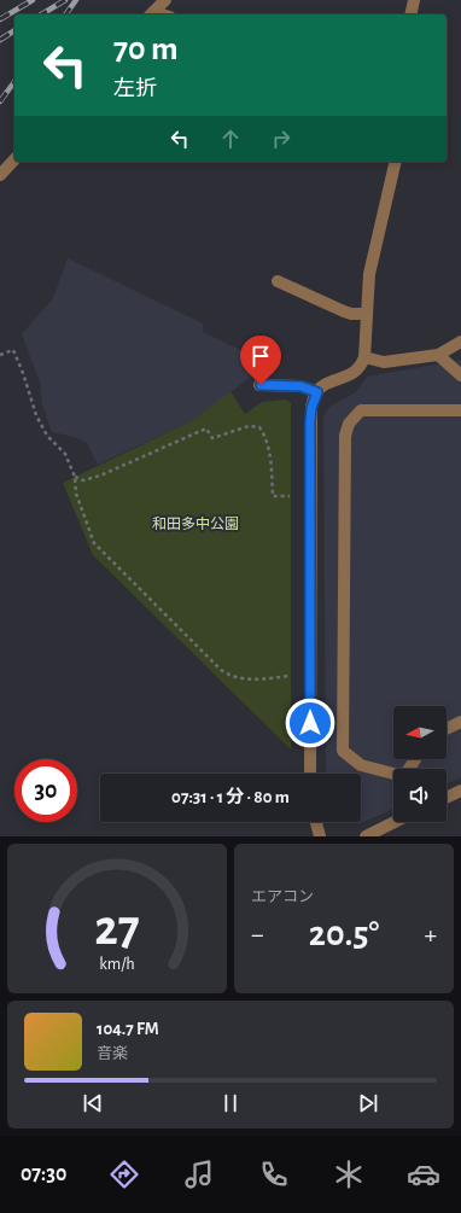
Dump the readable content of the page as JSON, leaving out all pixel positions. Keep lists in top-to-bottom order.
{
  "parks": ["和田多中公園"],
  "north": "left",
  "page": {
    "turn": ["70 m", "左折"],
    "limit": "30",
    "trip": "07:31 · 1 分 · 80 m",
    "tile": "エアコン",
    "heat": ["−", "20.5°", "+"],
    "song": ["104.7 FM", "音楽"],
    "tabs": "07:30",
    "gauge": ["27", "km/h"]
  }
}
